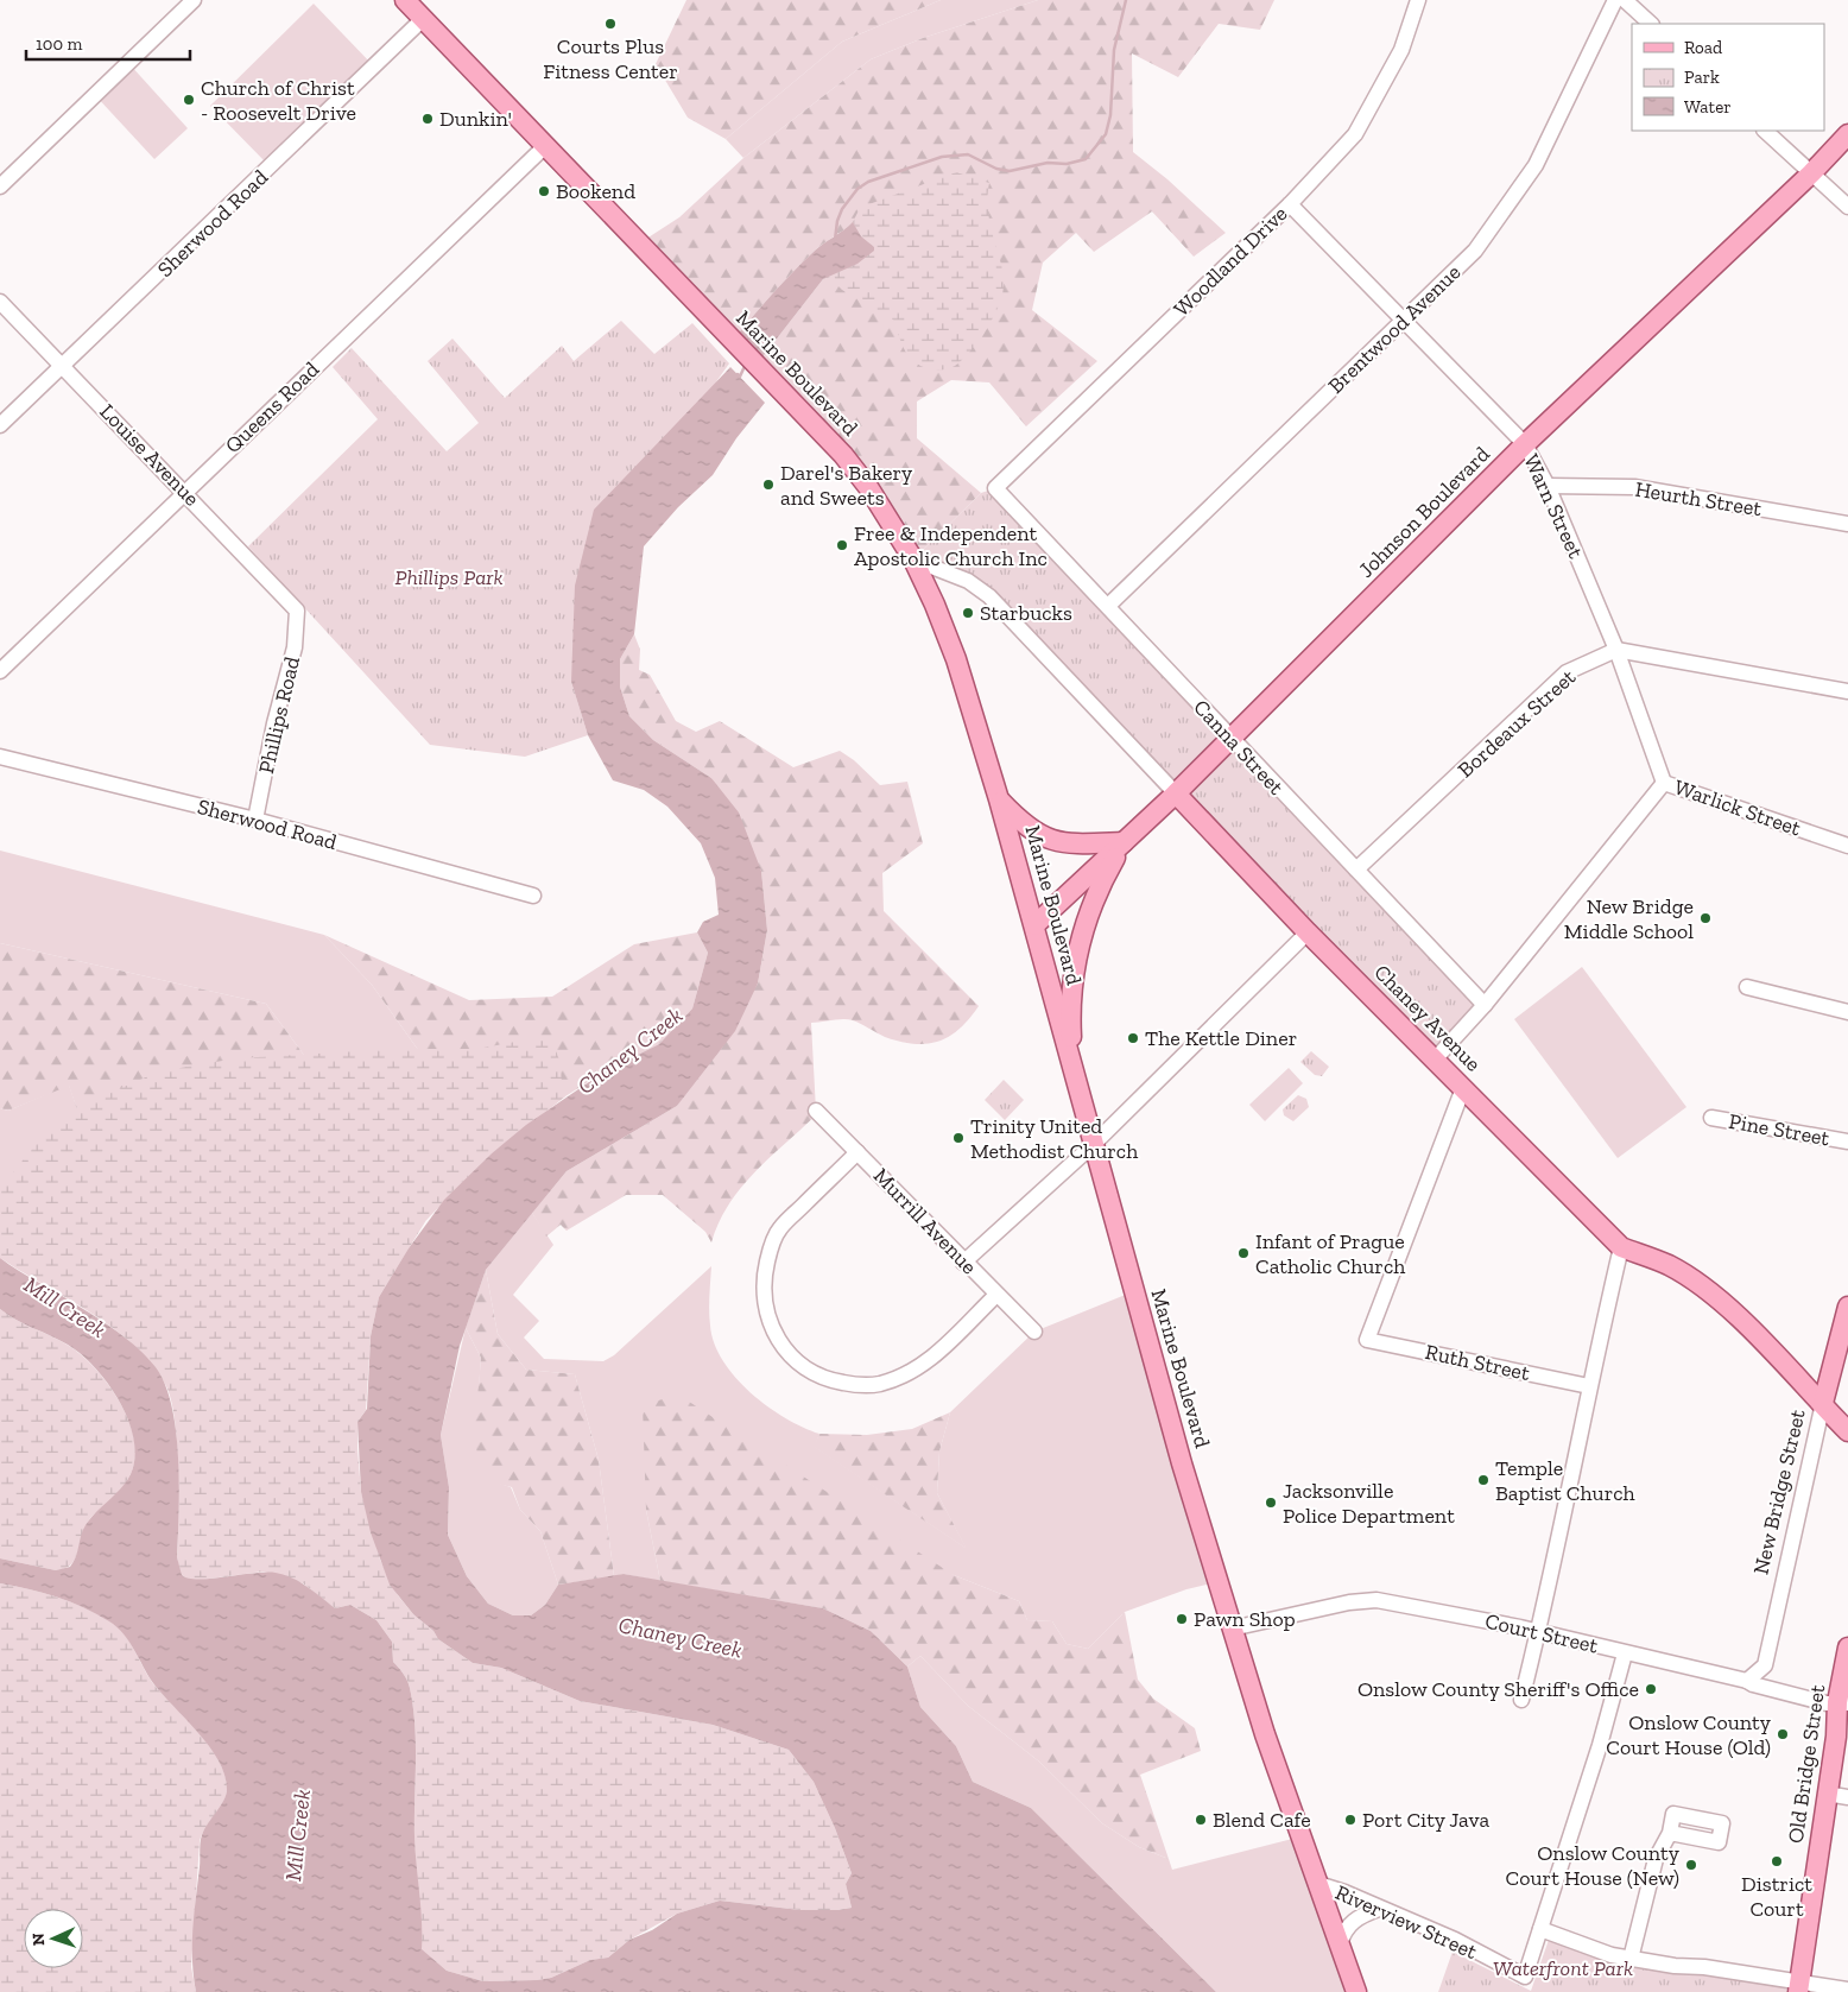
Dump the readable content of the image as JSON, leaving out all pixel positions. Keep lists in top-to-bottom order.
{
  "streets": {
    "main road": [
      "Marine Boulevard",
      "Johnson Boulevard",
      "Chaney Avenue",
      "New Bridge Street",
      "Old Bridge Street"
    ],
    "street": [
      "Sherwood Road",
      "Woodland Drive",
      "Brentwood Avenue",
      "Queens Road",
      "Louise Avenue",
      "Heurth Street",
      "Warn Street",
      "Phillips Road",
      "Bordeaux Street",
      "Canna Street",
      "Warlick Street",
      "Pine Street",
      "Murrill Avenue",
      "Ruth Street",
      "Court Street",
      "Riverview Street"
    ]
  },
  "crossings": [
    ["Sherwood Road", "Marine Boulevard"],
    ["Sherwood Road", "Louise Avenue"],
    ["Sherwood Road", "Phillips Road"],
    ["Woodland Drive", "Warn Street"],
    ["Woodland Drive", "Canna Street"],
    ["Brentwood Avenue", "Warn Street"],
    ["Brentwood Avenue", "Canna Street"],
    ["Marine Boulevard", "Queens Road"],
    ["Marine Boulevard", "Johnson Boulevard"],
    ["Marine Boulevard", "Chaney Avenue"],
    ["Marine Boulevard", "Court Street"],
    ["Marine Boulevard", "Riverview Street"],
    ["Queens Road", "Louise Avenue"],
    ["Louise Avenue", "Phillips Road"],
    ["Heurth Street", "Warn Street"],
    ["Warn Street", "Johnson Boulevard"],
    ["Warn Street", "Bordeaux Street"],
    ["Warn Street", "Warlick Street"],
    ["Johnson Boulevard", "Canna Street"],
    ["Johnson Boulevard", "Chaney Avenue"],
    ["Bordeaux Street", "Canna Street"],
    ["Canna Street", "Warlick Street"],
    ["Warlick Street", "Chaney Avenue"],
    ["Chaney Avenue", "Ruth Street"],
    ["New Bridge Street", "Court Street"],
    ["Court Street", "Old Bridge Street"]
  ],
  "water": ["Chaney Creek", "Mill Creek"],
  "parks": ["Phillips Park", "Waterfront Park"],
  "places": [
    "Courts Plus Fitness Center",
    "Church of Christ - Roosevelt Drive",
    "Dunkin'",
    "Bookend",
    "Darel's Bakery and Sweets",
    "Free & Independent Apostolic Church Inc",
    "Starbucks",
    "New Bridge Middle School",
    "The Kettle Diner",
    "Trinity United Methodist Church",
    "Infant of Prague Catholic Church",
    "Temple Baptist Church",
    "Jacksonville Police Department",
    "Pawn Shop",
    "Onslow County Sheriff's Office",
    "Onslow County Court House (Old)",
    "Blend Cafe",
    "Port City Java",
    "District Court",
    "Onslow County Court House (New)"
  ],
  "legend": ["Road", "Park", "Water"],
  "scale_bar": "100 m",
  "north": "left"
}
